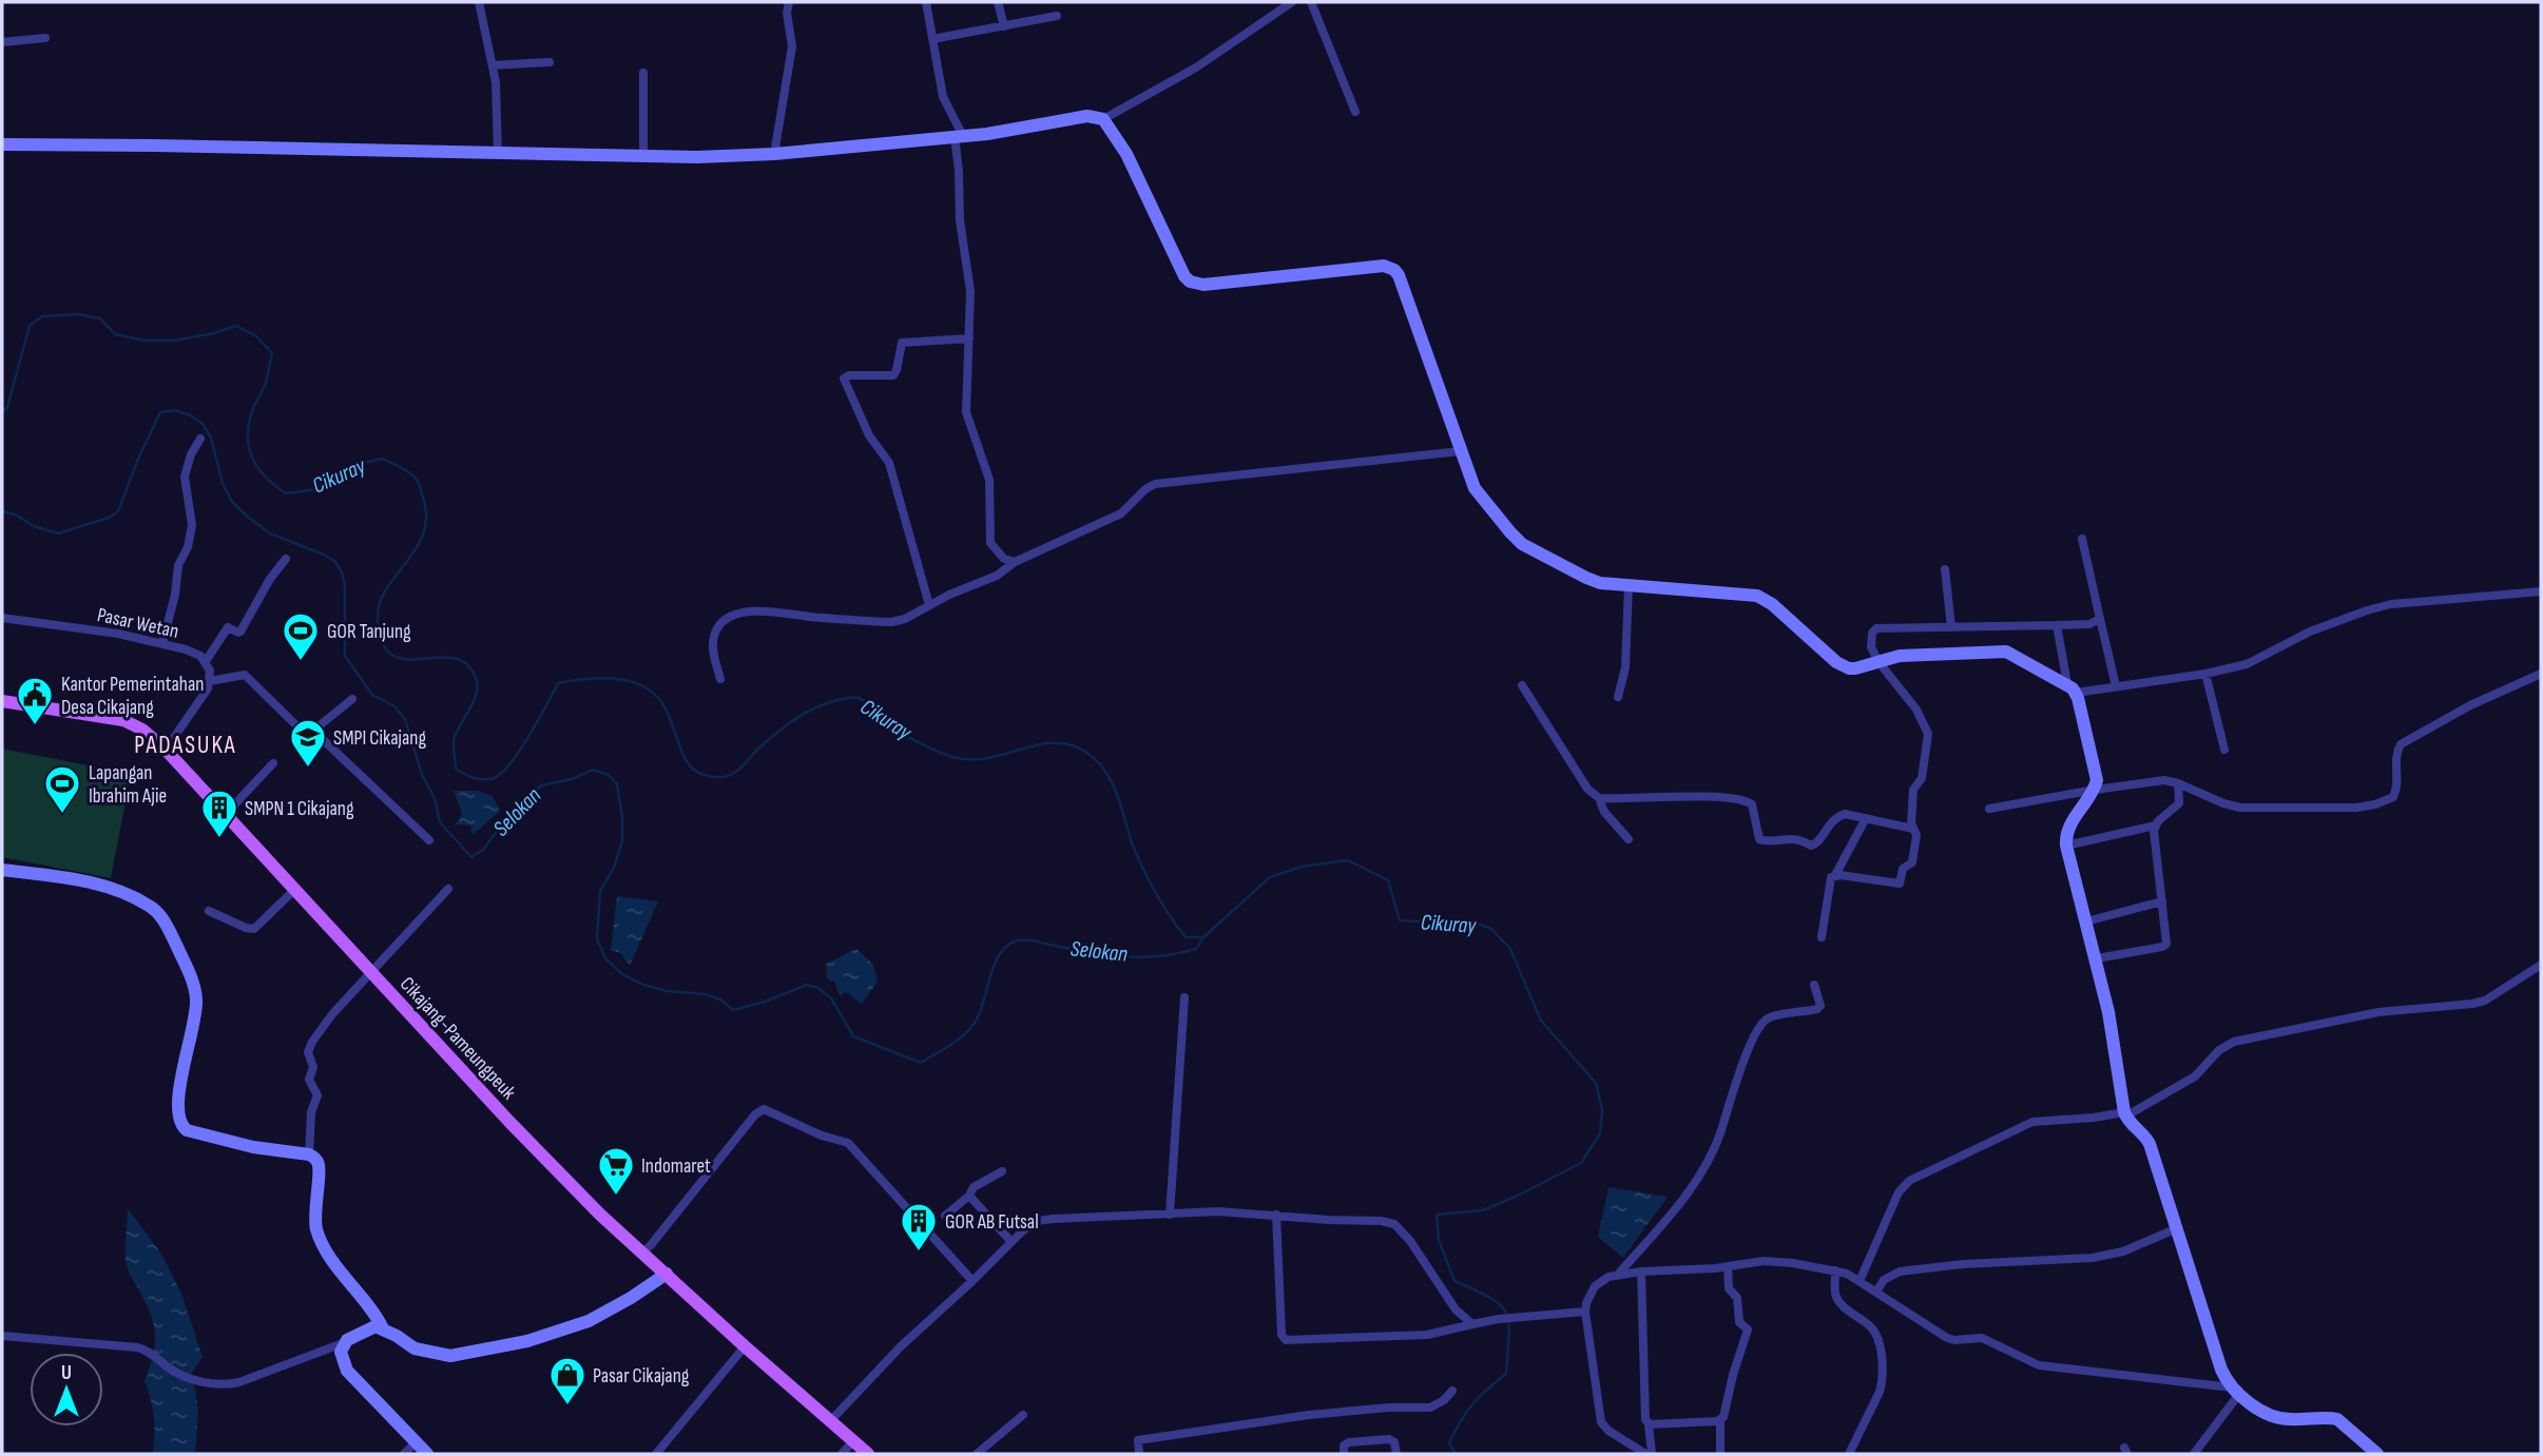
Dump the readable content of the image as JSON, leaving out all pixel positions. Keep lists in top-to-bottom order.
{
  "streets": {
    "main road": ["Cikajang-Pameungpeuk"],
    "street": ["Pasar Wetan"]
  },
  "districts": ["PADASUKA"],
  "water": ["Cikuray", "Selokan"],
  "places": {
    "sports": ["GOR Tanjung", "Lapangan Ibrahim Ajie"],
    "public building": ["Kantor Pemerintahan Desa Cikajang"],
    "school or university": ["SMPI Cikajang"],
    "building": ["SMPN 1 Cikajang", "GOR AB Futsal"],
    "supermarket": ["Indomaret"],
    "shop": ["Pasar Cikajang"]
  },
  "north": "top"
}
